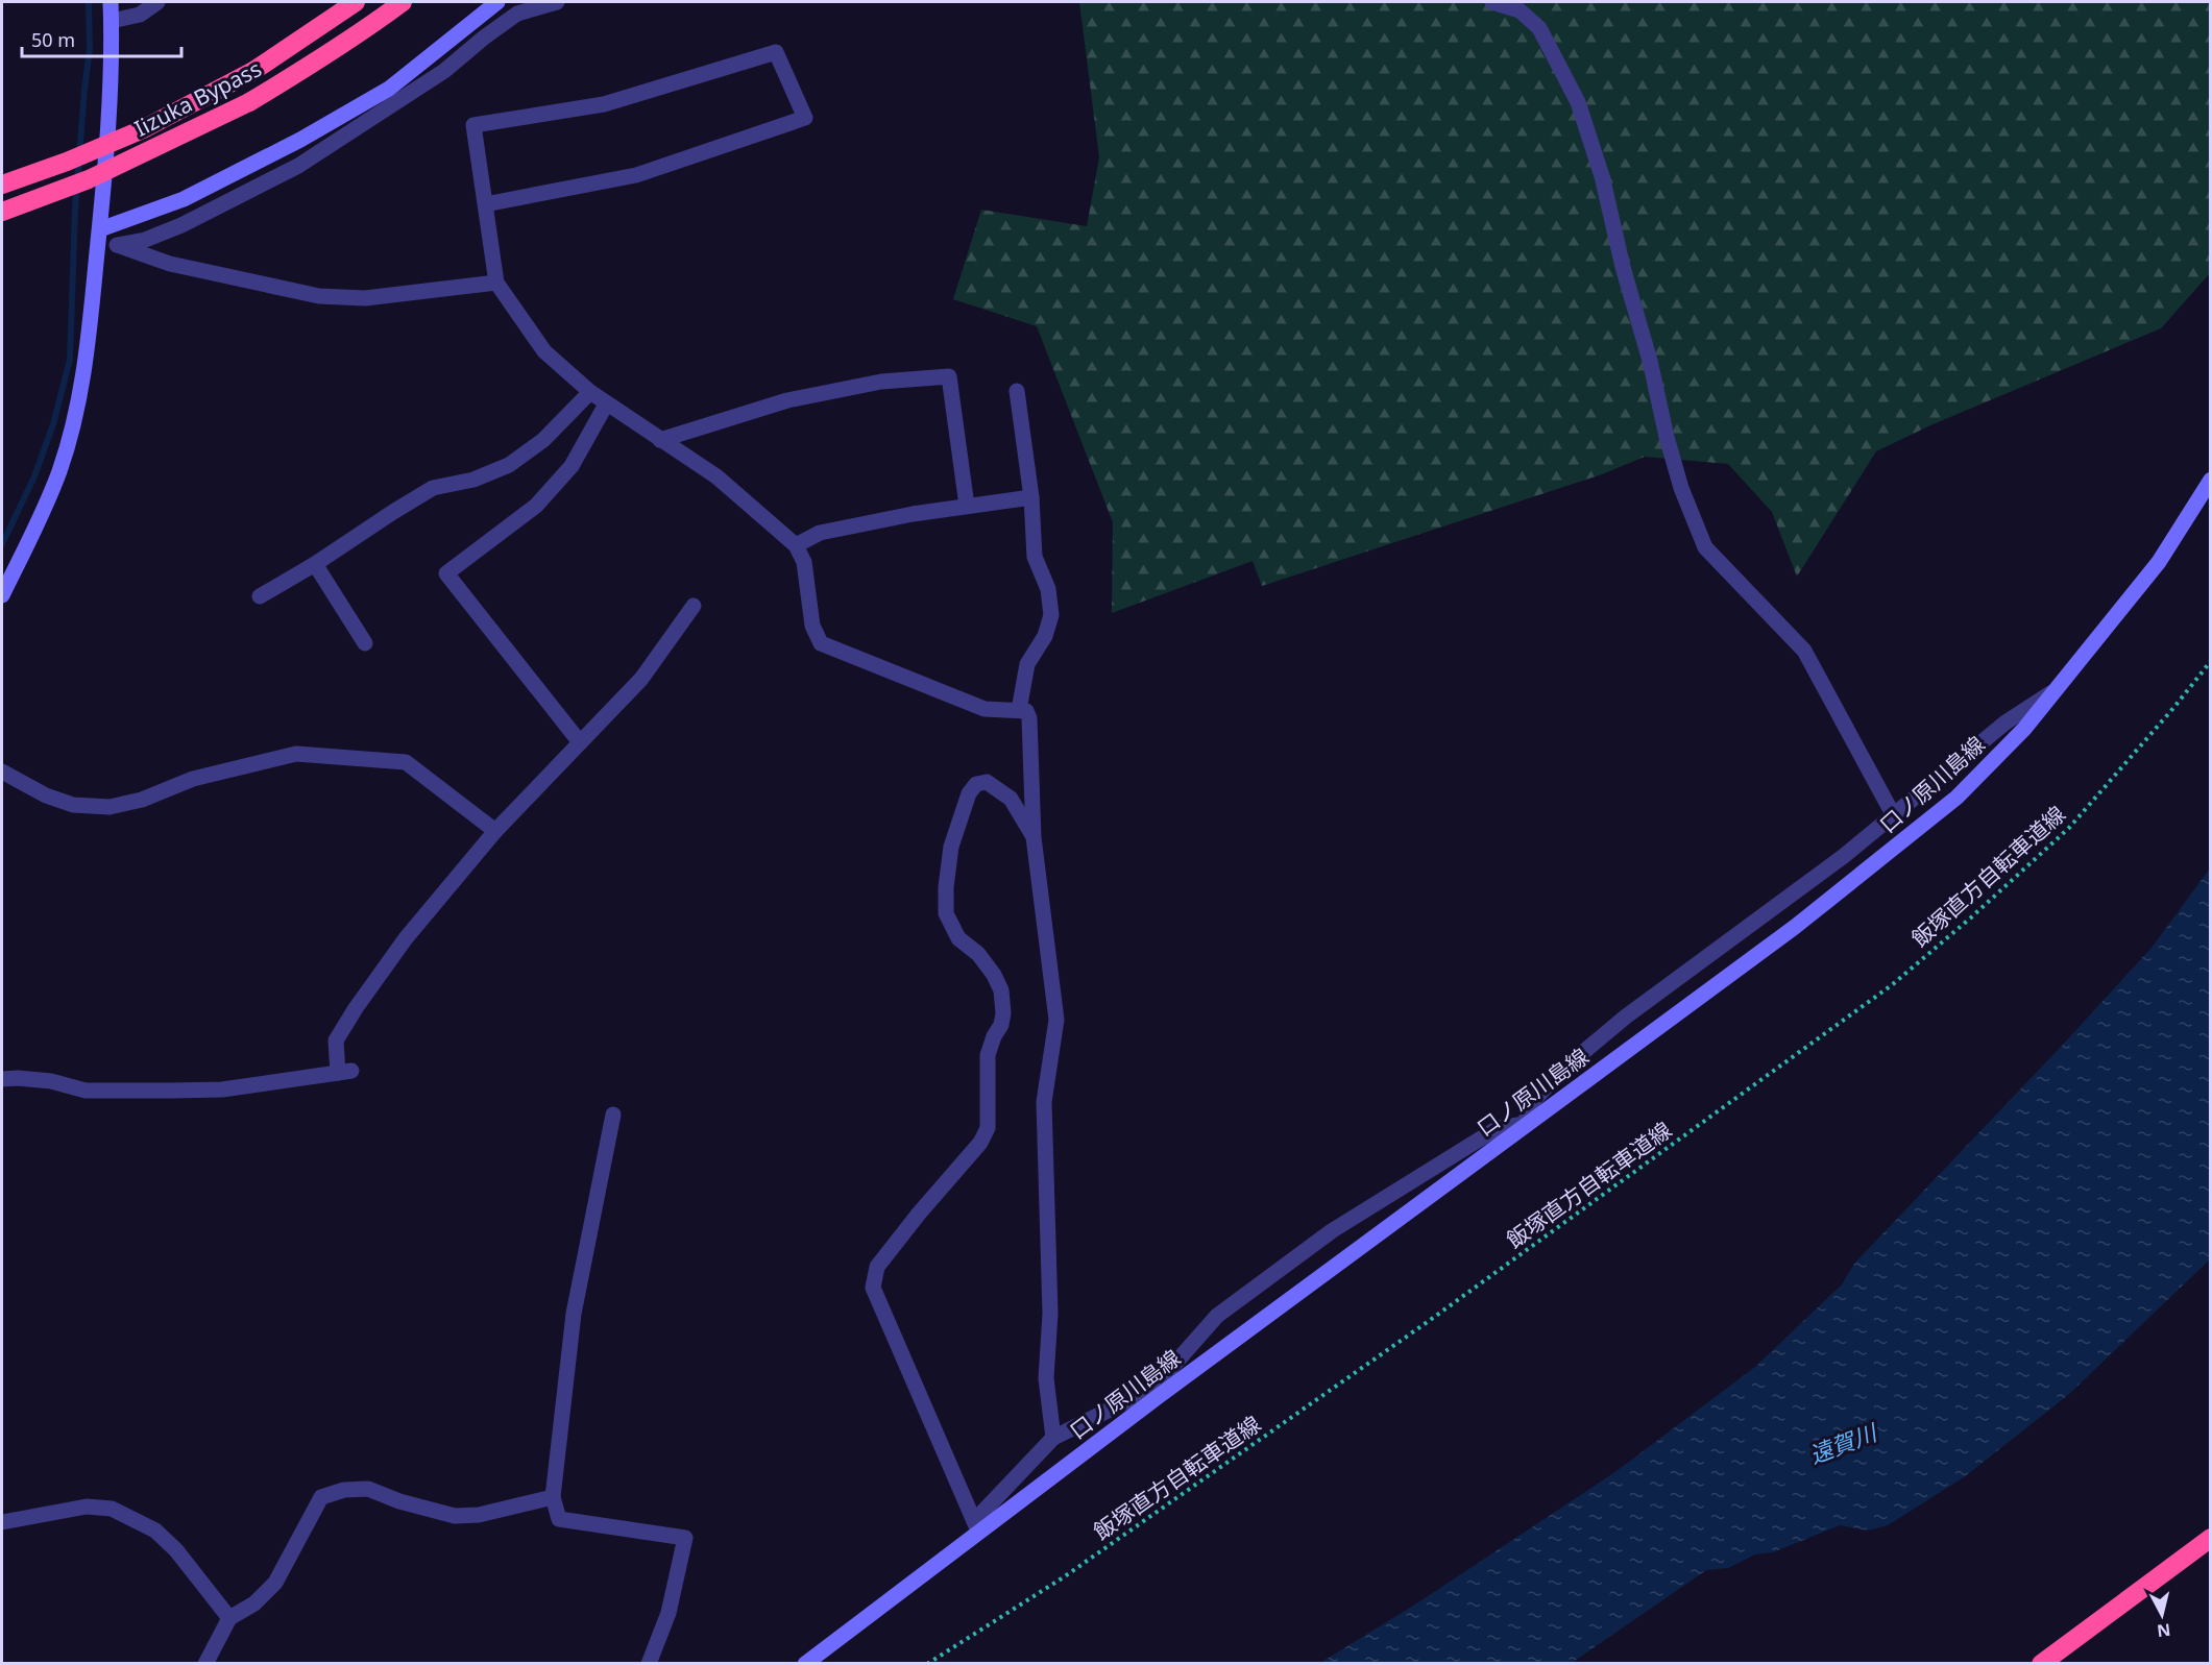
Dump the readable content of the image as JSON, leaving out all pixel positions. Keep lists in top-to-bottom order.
{
  "streets": {
    "highway": ["Iizuka Bypass"],
    "main road": ["口ノ原川島線"],
    "path": ["飯塚直方自転車道線"]
  },
  "water": ["遠賀川"],
  "scale_bar": "50 m",
  "north": "bottom"
}
